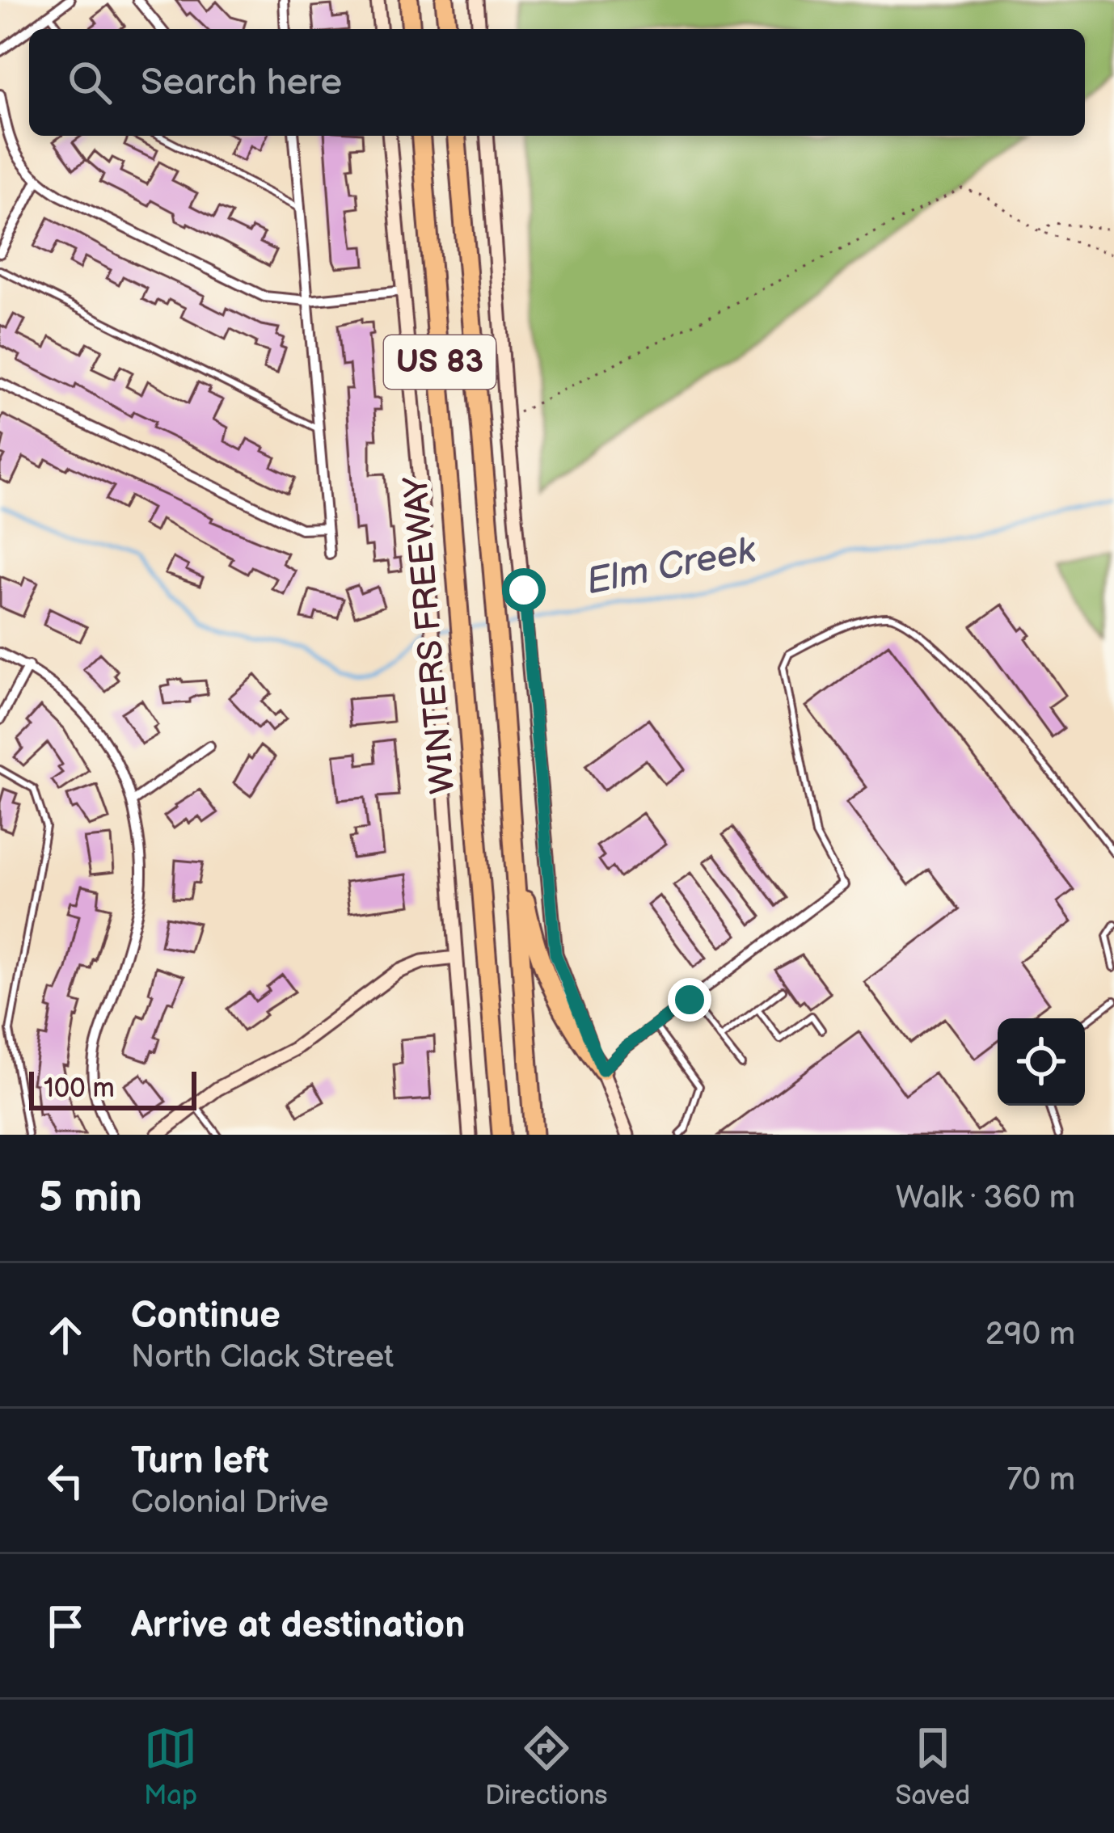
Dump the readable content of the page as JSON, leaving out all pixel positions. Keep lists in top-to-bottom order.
{
  "streets": {
    "highway": ["US 83", "WINTERS FREEWAY"]
  },
  "water": ["Elm Creek"],
  "scale_bar": "100 m",
  "page": {
    "search": "Search here",
    "scale": "100 m",
    "heading": ["5 min", "Walk · 360 m"],
    "list": [
      ["Continue", "North Clack Street", "290 m"],
      ["Turn left", "Colonial Drive", "70 m"],
      "Arrive at destination"
    ],
    "nav": ["Map", "Directions", "Saved"]
  }
}
